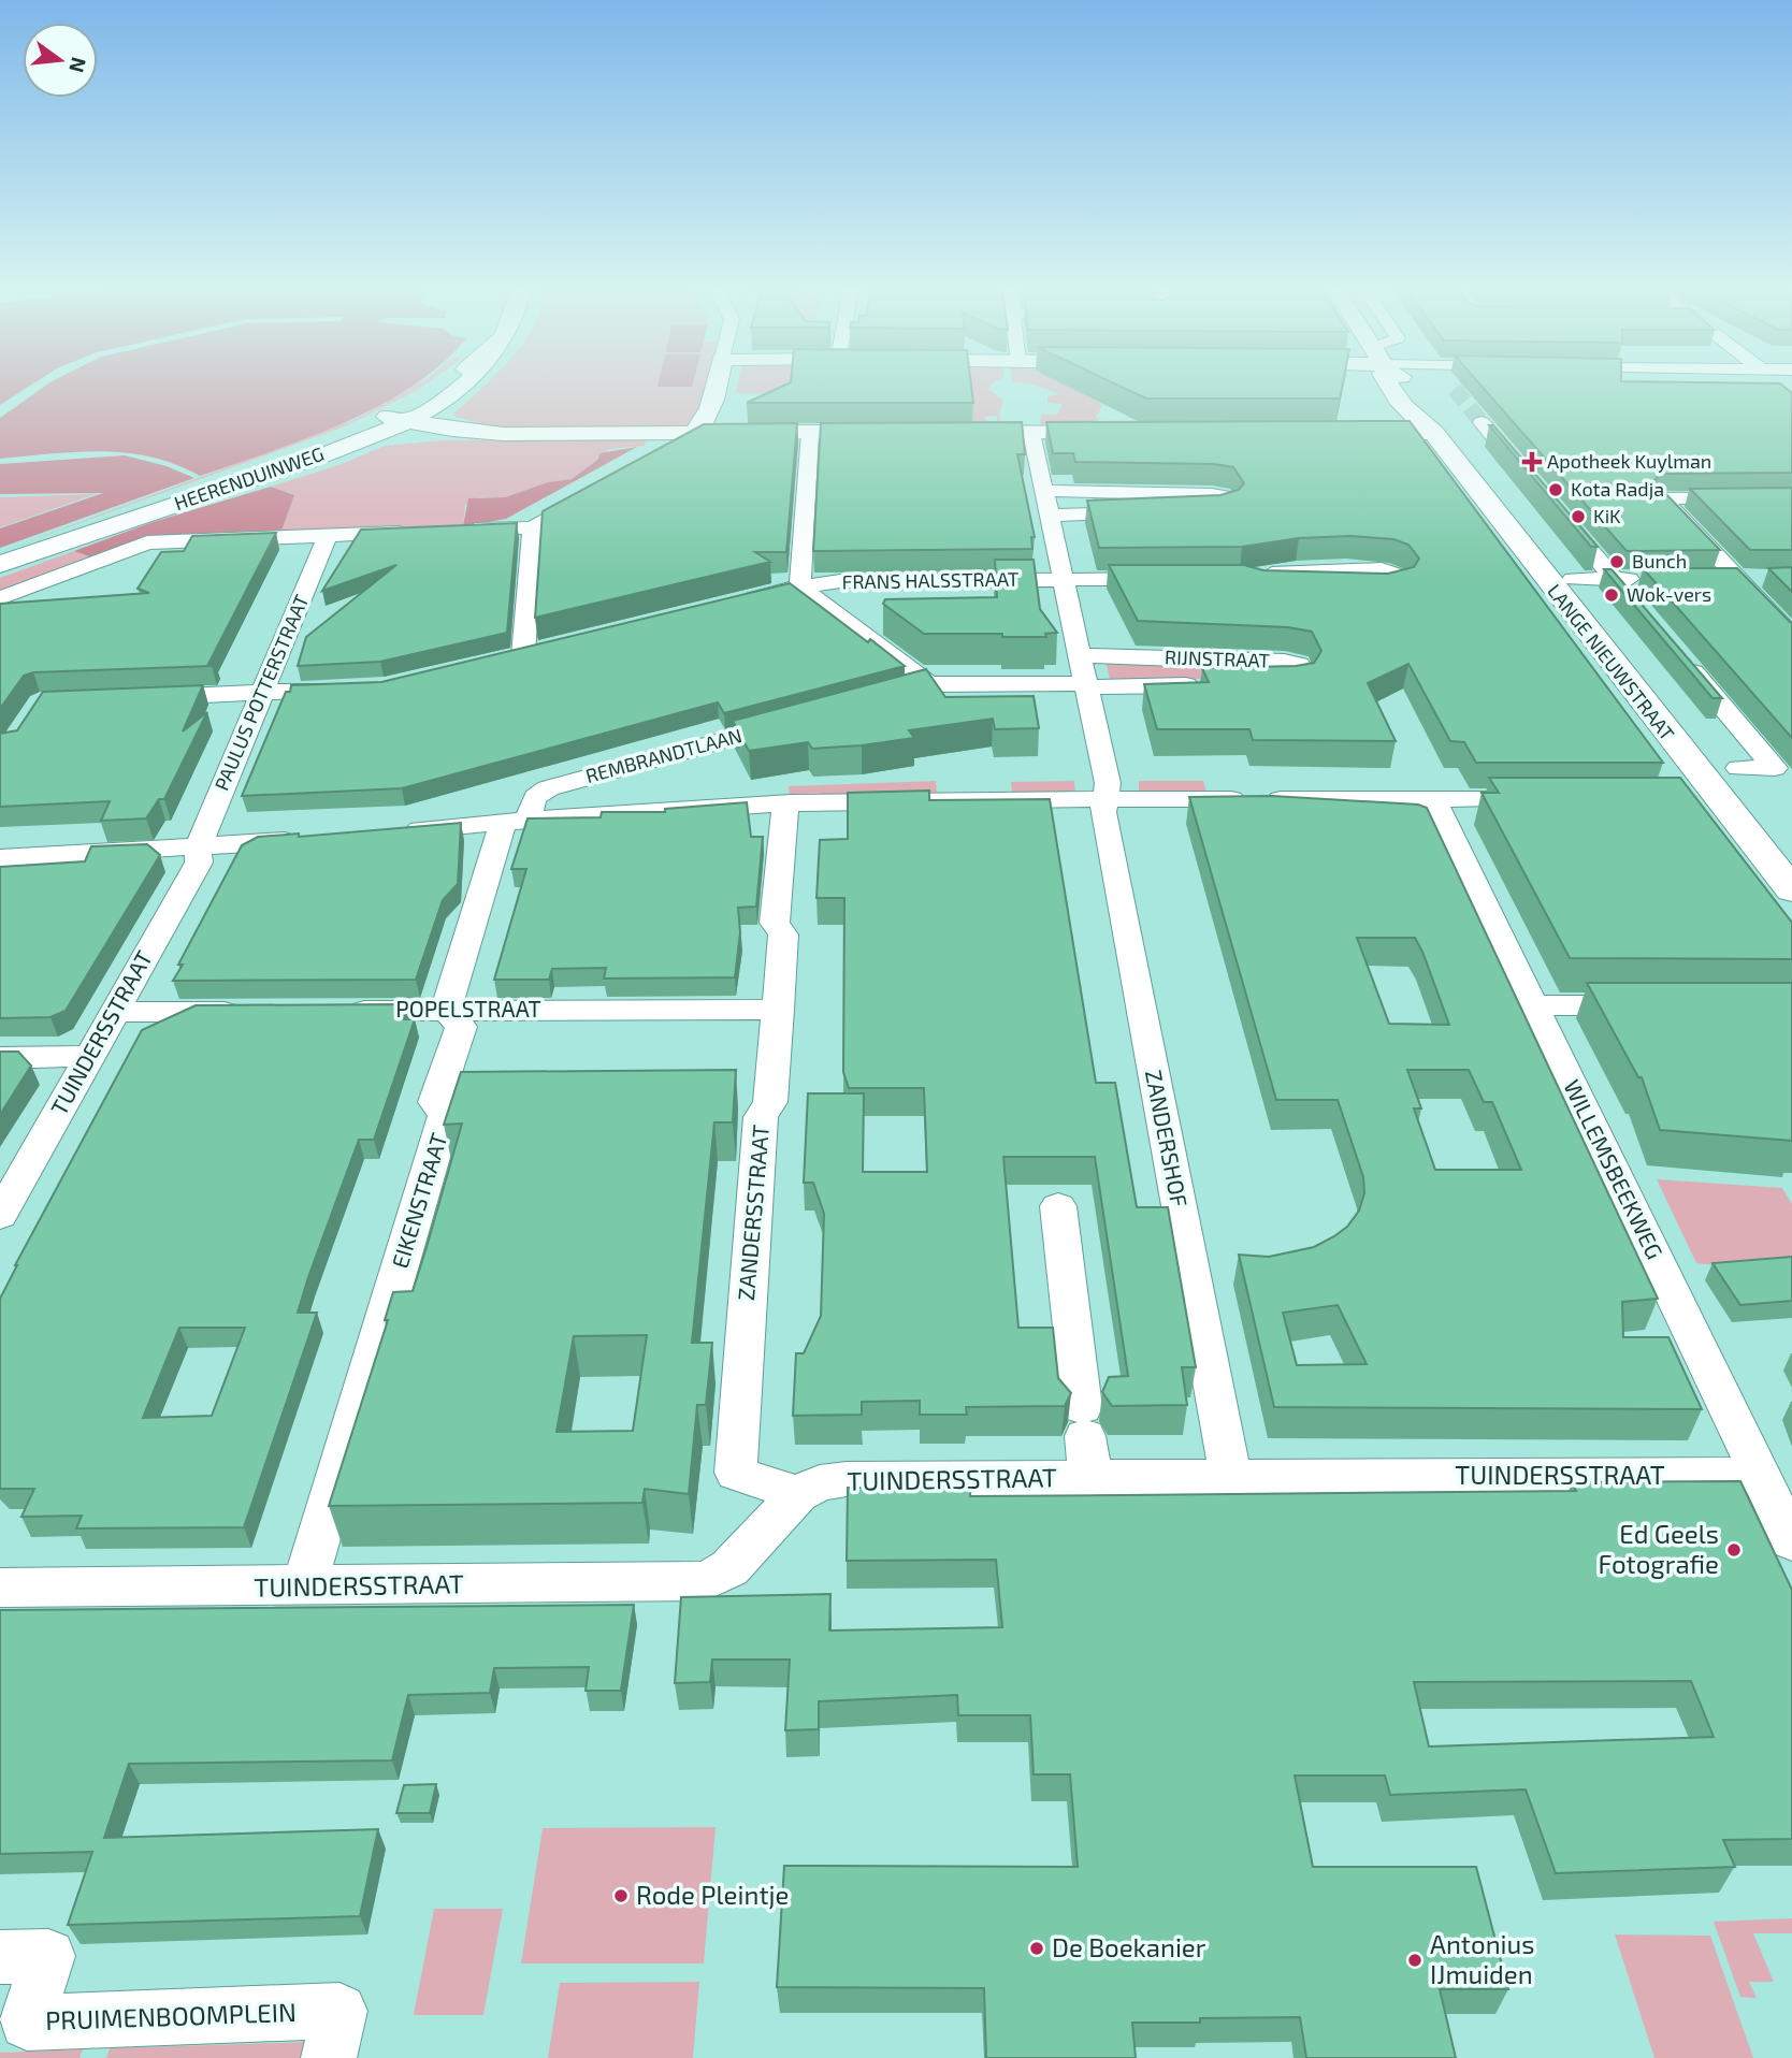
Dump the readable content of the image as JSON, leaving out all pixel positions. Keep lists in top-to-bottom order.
{
  "streets": {
    "street": [
      "HEERENDUINWEG",
      "FRANS HALSSTRAAT",
      "RIJNSTRAAT",
      "LANGE NIEUWSTRAAT",
      "PAULUS POTTERSTRAAT",
      "REMBRANDTLAAN",
      "POPELSTRAAT",
      "TUINDERSSTRAAT",
      "ZANDERSHOF",
      "WILLEMSBEEKWEG",
      "EIKENSTRAAT",
      "ZANDERSSTRAAT",
      "PRUIMENBOOMPLEIN"
    ]
  },
  "crossings": [
    ["PAULUS POTTERSTRAAT", "TUINDERSSTRAAT"],
    ["POPELSTRAAT", "EIKENSTRAAT"],
    ["POPELSTRAAT", "ZANDERSSTRAAT"],
    ["TUINDERSSTRAAT", "ZANDERSHOF"],
    ["TUINDERSSTRAAT", "WILLEMSBEEKWEG"],
    ["TUINDERSSTRAAT", "EIKENSTRAAT"],
    ["TUINDERSSTRAAT", "ZANDERSSTRAAT"]
  ],
  "places": {
    "health": ["Apotheek Kuylman"],
    "other": [
      "Kota Radja",
      "KiK",
      "Bunch",
      "Wok-vers",
      "Ed Geels Fotografie",
      "Rode Pleintje",
      "De Boekanier",
      "Antonius IJmuiden"
    ]
  },
  "north": "right"
}
